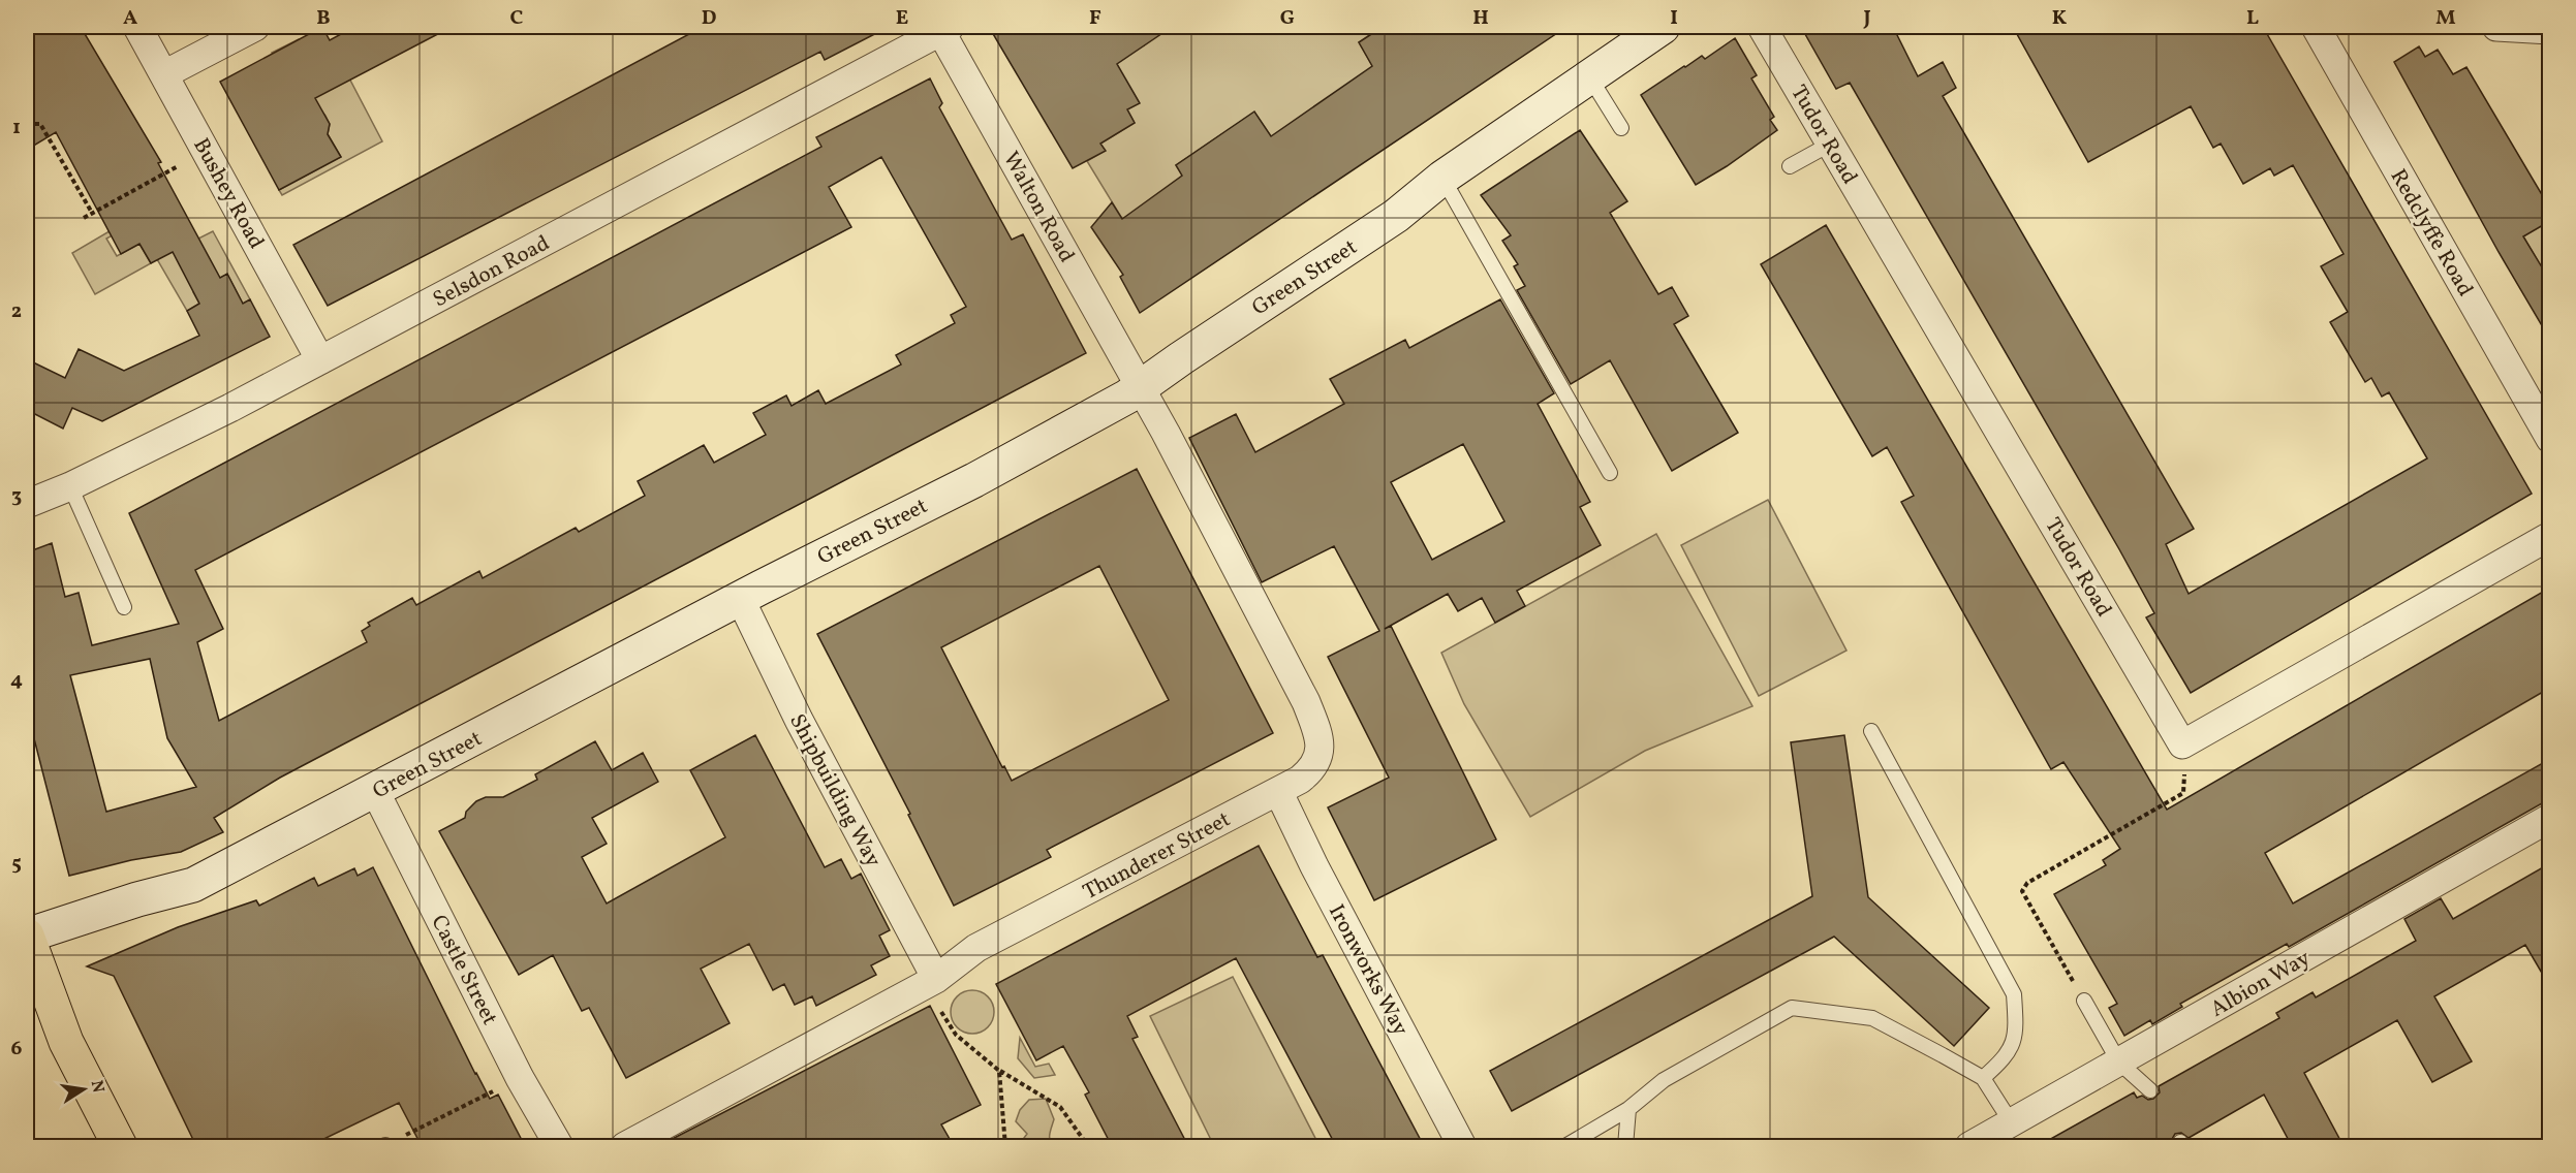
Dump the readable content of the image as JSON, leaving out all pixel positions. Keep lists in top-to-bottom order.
{
  "streets": {
    "main road": ["Green Street"],
    "street": [
      "Tudor Road",
      "Bushey Road",
      "Walton Road",
      "Redclyffe Road",
      "Selsdon Road",
      "Shipbuilding Way",
      "Thunderer Street",
      "Castle Street",
      "Ironworks Way",
      "Albion Way"
    ]
  },
  "crossings": [
    ["Bushey Road", "Selsdon Road"],
    ["Walton Road", "Selsdon Road"],
    ["Walton Road", "Green Street"],
    ["Walton Road", "Thunderer Street"],
    ["Green Street", "Shipbuilding Way"],
    ["Green Street", "Thunderer Street"],
    ["Green Street", "Castle Street"],
    ["Shipbuilding Way", "Thunderer Street"],
    ["Thunderer Street", "Ironworks Way"]
  ],
  "north": "right",
  "grid": {
    "columns": [
      "A",
      "B",
      "C",
      "D",
      "E",
      "F",
      "G",
      "H",
      "I",
      "J",
      "K",
      "L",
      "M"
    ],
    "rows": [
      "1",
      "2",
      "3",
      "4",
      "5",
      "6"
    ]
  }
}
